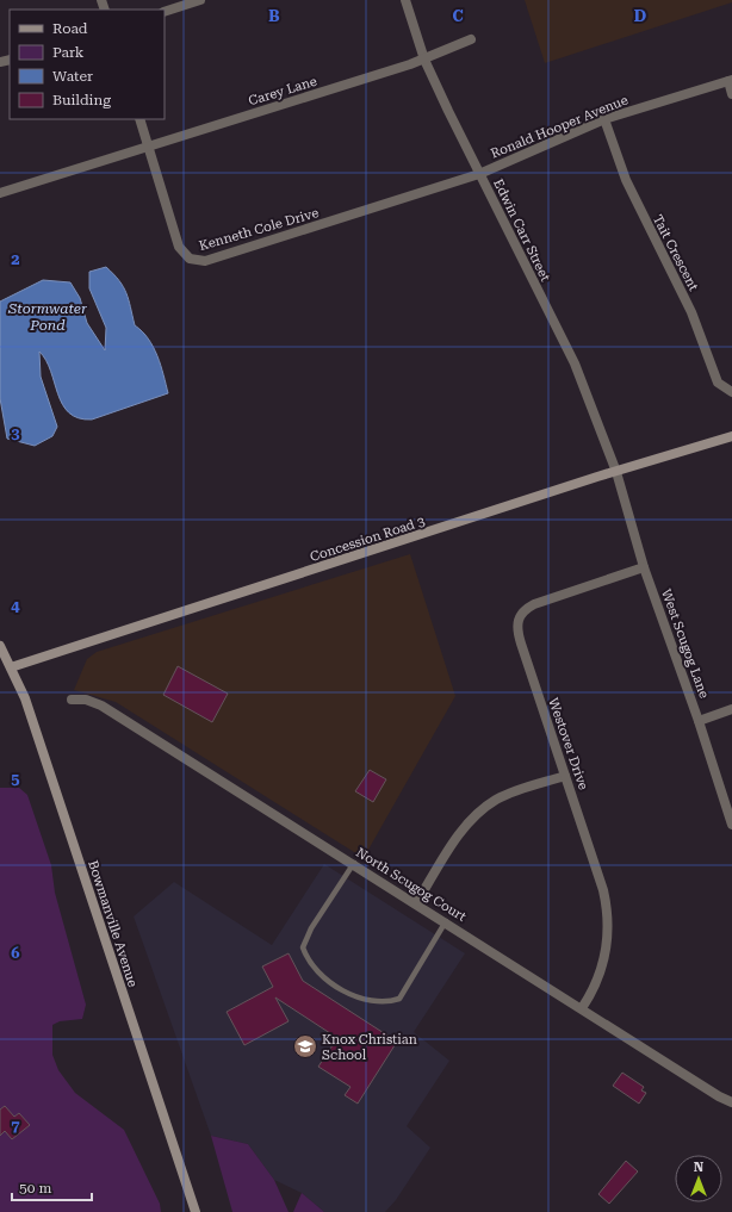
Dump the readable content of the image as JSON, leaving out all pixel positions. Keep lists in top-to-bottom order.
{
  "streets": {
    "street": [
      "Carey Lane",
      "Ronald Hooper Avenue",
      "Kenneth Cole Drive",
      "Edwin Carr Street",
      "Tait Crescent",
      "Concession Road 3",
      "West Scugog Lane",
      "Westover Drive",
      "North Scugog Court",
      "Bowmanville Avenue"
    ]
  },
  "crossings": [
    ["Carey Lane", "Kenneth Cole Drive"],
    ["Carey Lane", "Edwin Carr Street"],
    ["Ronald Hooper Avenue", "Kenneth Cole Drive"],
    ["Ronald Hooper Avenue", "Edwin Carr Street"],
    ["Ronald Hooper Avenue", "Tait Crescent"],
    ["Kenneth Cole Drive", "Edwin Carr Street"],
    ["Edwin Carr Street", "Concession Road 3"],
    ["Edwin Carr Street", "West Scugog Lane"],
    ["Concession Road 3", "West Scugog Lane"],
    ["Concession Road 3", "Bowmanville Avenue"],
    ["West Scugog Lane", "Westover Drive"],
    ["Westover Drive", "North Scugog Court"]
  ],
  "water": ["Stormwater Pond"],
  "places": {
    "school or university": ["Knox Christian School"]
  },
  "legend": [
    "Road",
    "Park",
    "Water",
    "Building"
  ],
  "scale_bar": "50 m",
  "north": "top",
  "grid": {
    "columns": ["B", "C", "D"],
    "rows": [
      "2",
      "3",
      "4",
      "5",
      "6",
      "7"
    ]
  }
}
